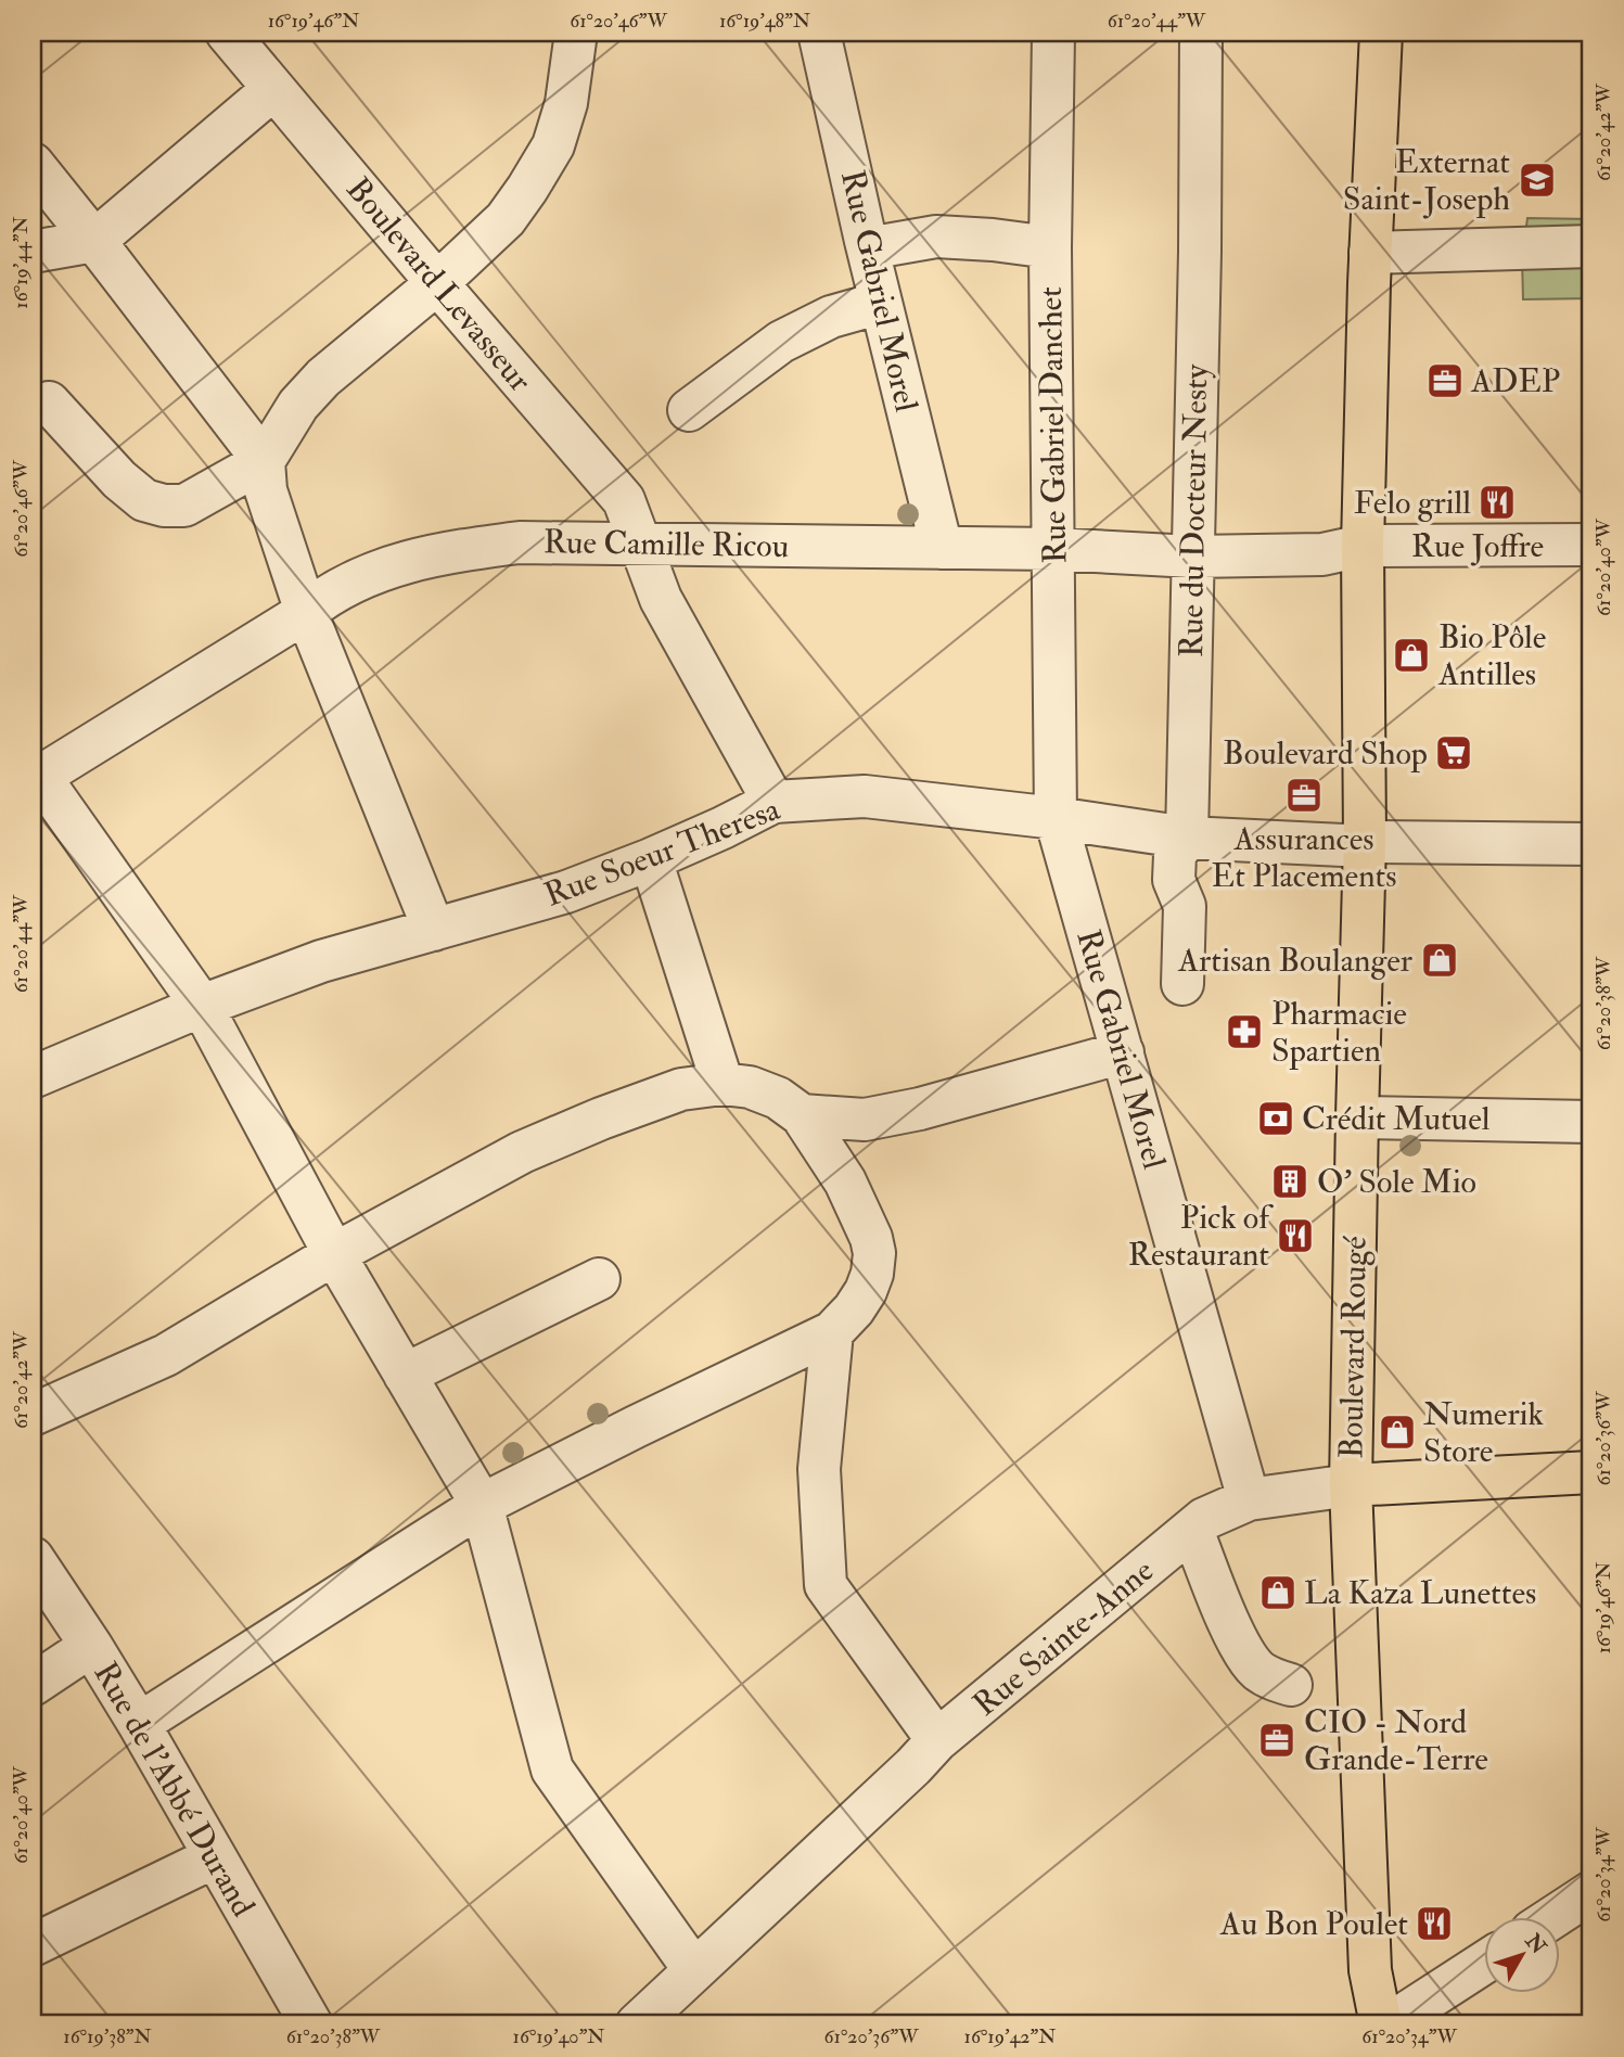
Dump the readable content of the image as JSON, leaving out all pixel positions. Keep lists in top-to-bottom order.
{
  "streets": {
    "main road": ["Boulevard Rougé", "Rue Sainte-Anne"],
    "street": [
      "Boulevard Levasseur",
      "Rue Gabriel Morel",
      "Rue Gabriel Danchet",
      "Rue du Docteur Nesty",
      "Rue Camille Ricou",
      "Rue Joffre",
      "Rue Soeur Theresa",
      "Rue de l'Abbé Durand"
    ]
  },
  "crossings": [
    ["Boulevard Levasseur", "Rue Camille Ricou"],
    ["Boulevard Levasseur", "Rue Soeur Theresa"],
    ["Rue Gabriel Morel", "Rue Gabriel Danchet"],
    ["Rue Gabriel Morel", "Rue Camille Ricou"],
    ["Rue Gabriel Morel", "Rue Soeur Theresa"],
    ["Rue Gabriel Morel", "Rue Sainte-Anne"],
    ["Rue Gabriel Danchet", "Rue Camille Ricou"],
    ["Rue Gabriel Danchet", "Rue Soeur Theresa"],
    ["Rue du Docteur Nesty", "Rue Camille Ricou"],
    ["Rue du Docteur Nesty", "Rue Soeur Theresa"],
    ["Rue Camille Ricou", "Rue Joffre"],
    ["Rue Camille Ricou", "Boulevard Rougé"],
    ["Rue Joffre", "Boulevard Rougé"],
    ["Rue Soeur Theresa", "Boulevard Rougé"],
    ["Boulevard Rougé", "Rue Sainte-Anne"]
  ],
  "places": {
    "school or university": ["Externat Saint-Joseph"],
    "office": ["ADEP", "Assurances Et Placements", "CIO - Nord Grande-Terre"],
    "restaurant": ["Felo grill", "Pick of Restaurant", "Au Bon Poulet"],
    "shop": [
      "Bio Pôle Antilles",
      "Artisan Boulanger",
      "Numerik Store",
      "La Kaza Lunettes"
    ],
    "supermarket": ["Boulevard Shop"],
    "pharmacy": ["Pharmacie Spartien"],
    "bank": ["Crédit Mutuel"],
    "building": ["O' Sole Mio"]
  },
  "north": "top right",
  "coordinates": [
    "16°19'46\"N",
    "61°20'46\"W",
    "16°19'48\"N",
    "61°20'44\"W",
    "61°20'42\"W",
    "16°19'44\"N",
    "61°20'40\"W",
    "61°20'38\"W",
    "61°20'36\"W",
    "61°20'34\"W",
    "16°19'38\"N",
    "16°19'40\"N",
    "16°19'42\"N"
  ]
}
